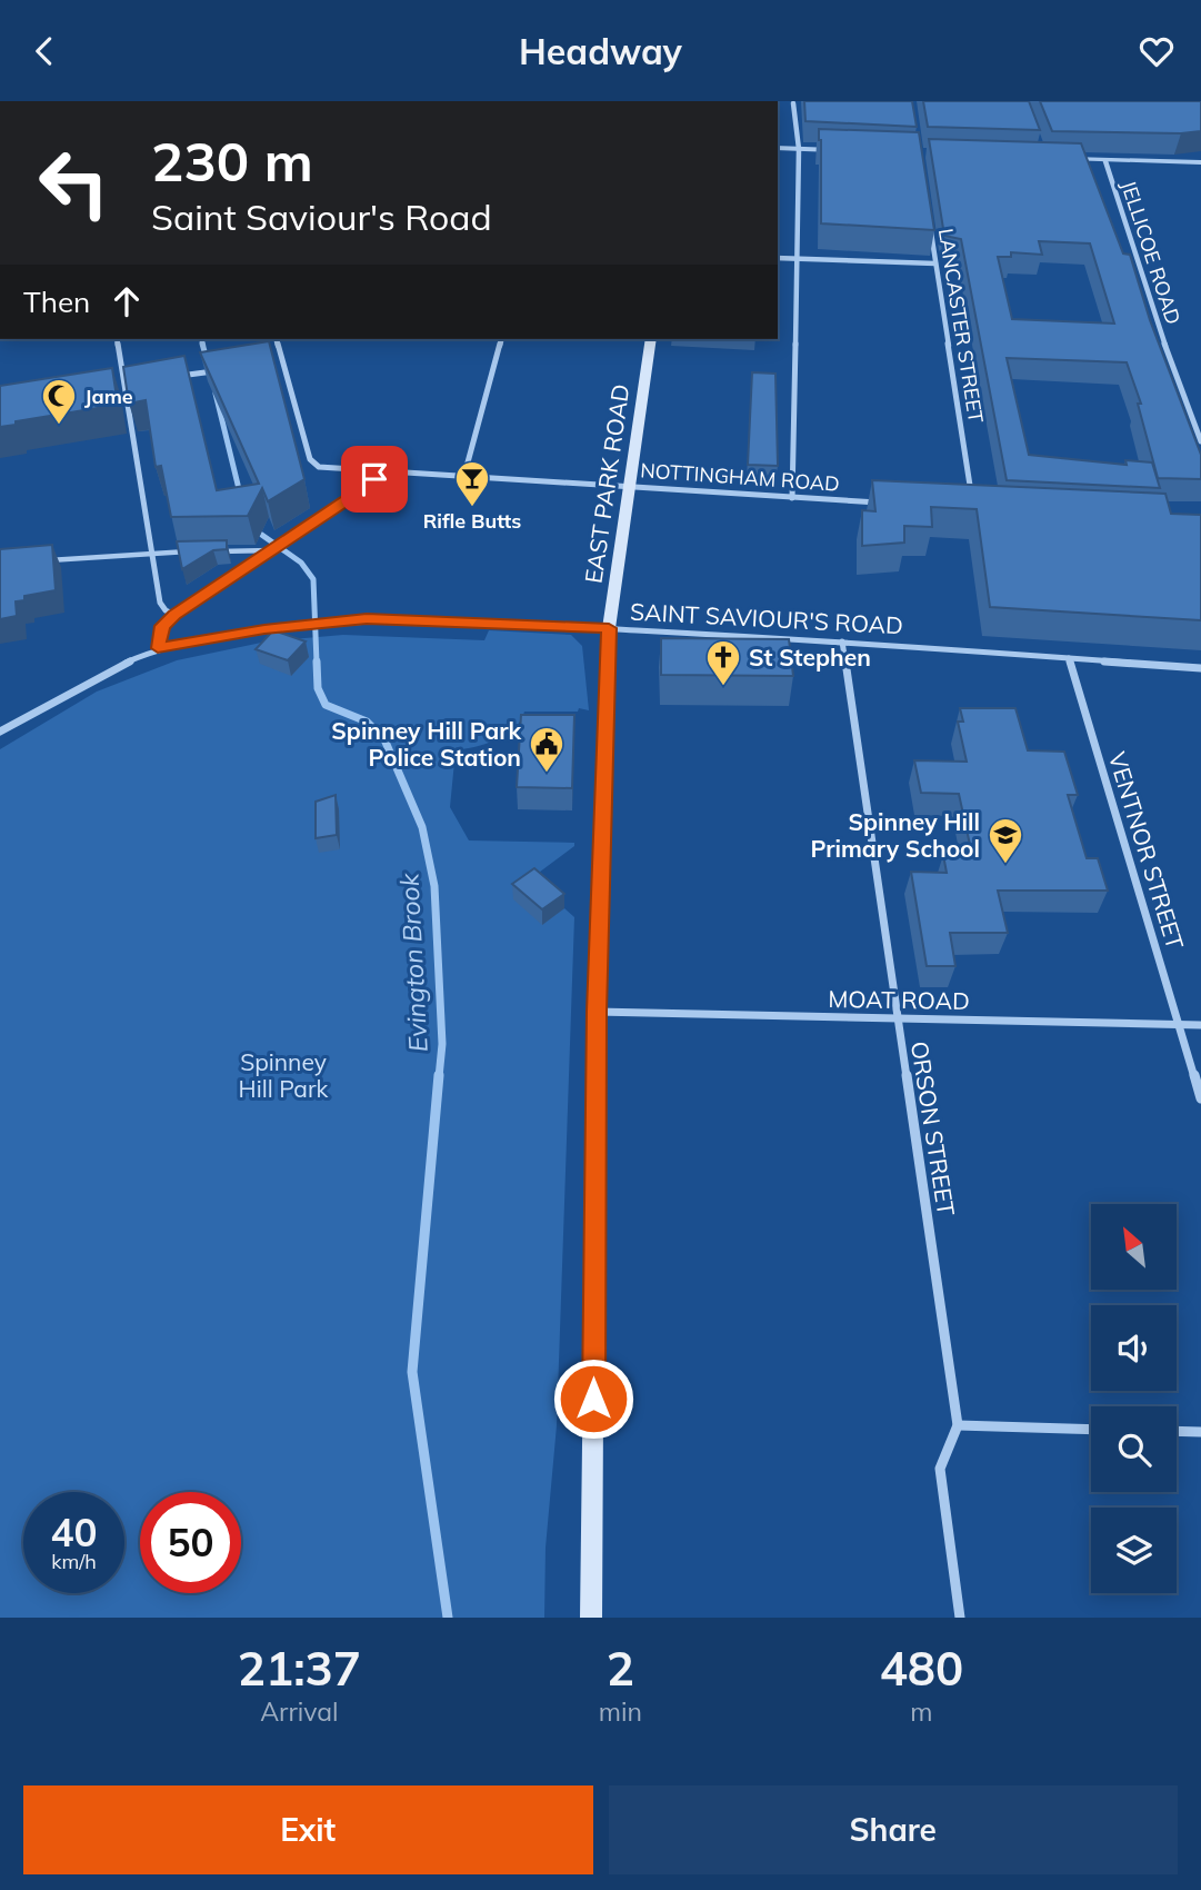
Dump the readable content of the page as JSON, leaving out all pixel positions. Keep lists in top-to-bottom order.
{
  "streets": {
    "main road": ["EAST PARK ROAD"],
    "street": [
      "JELLICOE ROAD",
      "LANCASTER STREET",
      "NOTTINGHAM ROAD",
      "SAINT SAVIOUR'S ROAD",
      "VENTNOR STREET",
      "MOAT ROAD",
      "ORSON STREET"
    ]
  },
  "crossings": [
    ["NOTTINGHAM ROAD", "EAST PARK ROAD"],
    ["EAST PARK ROAD", "SAINT SAVIOUR'S ROAD"],
    ["EAST PARK ROAD", "MOAT ROAD"],
    ["SAINT SAVIOUR'S ROAD", "VENTNOR STREET"],
    ["SAINT SAVIOUR'S ROAD", "ORSON STREET"],
    ["VENTNOR STREET", "MOAT ROAD"],
    ["MOAT ROAD", "ORSON STREET"]
  ],
  "water": ["Evington Brook"],
  "parks": ["Spinney Hill Park"],
  "places": {
    "mosque": ["Jame"],
    "bar": ["Rifle Butts"],
    "church": ["St Stephen"],
    "public building": ["Spinney Hill Park Police Station"],
    "school or university": ["Spinney Hill Primary School"]
  },
  "north": "top left",
  "page": {
    "header": "Headway",
    "turn": ["230 m", "Saint Saviour's Road"],
    "then": "Then",
    "speed": "40 km/h",
    "limit": "50",
    "eta": [
      "21:37",
      "Arrival",
      "2",
      "min",
      "480",
      "m"
    ],
    "buttons": ["Exit", "Share"]
  }
}
